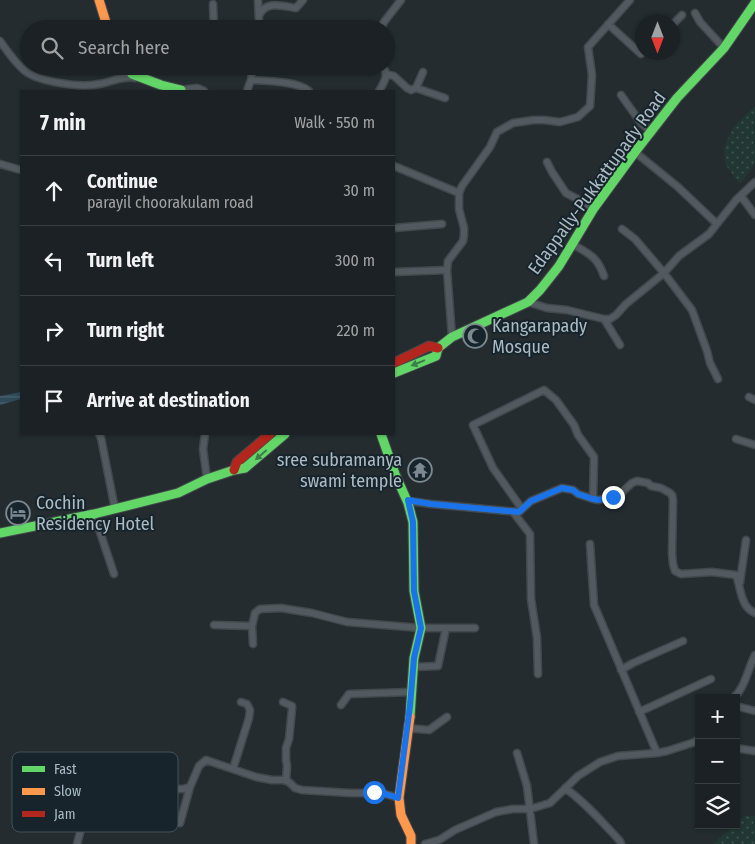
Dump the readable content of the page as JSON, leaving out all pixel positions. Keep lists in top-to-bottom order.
{
  "streets": {
    "main road": ["Edappally-Pukkattupady Road"]
  },
  "places": {
    "mosque": ["Kangarapady Mosque"],
    "temple": ["sree subramanya swami temple"],
    "hotel": ["Cochin Residency Hotel"]
  },
  "legend": ["Fast", "Slow", "Jam"],
  "north": "bottom",
  "page": {
    "search": "Search here",
    "heading": ["7 min", "Walk · 550 m"],
    "list": [
      ["Continue", "parayil choorakulam road", "30 m"],
      ["Turn left", "300 m"],
      ["Turn right", "220 m"],
      "Arrive at destination"
    ],
    "map_buttons": ["+", "−"]
  }
}
